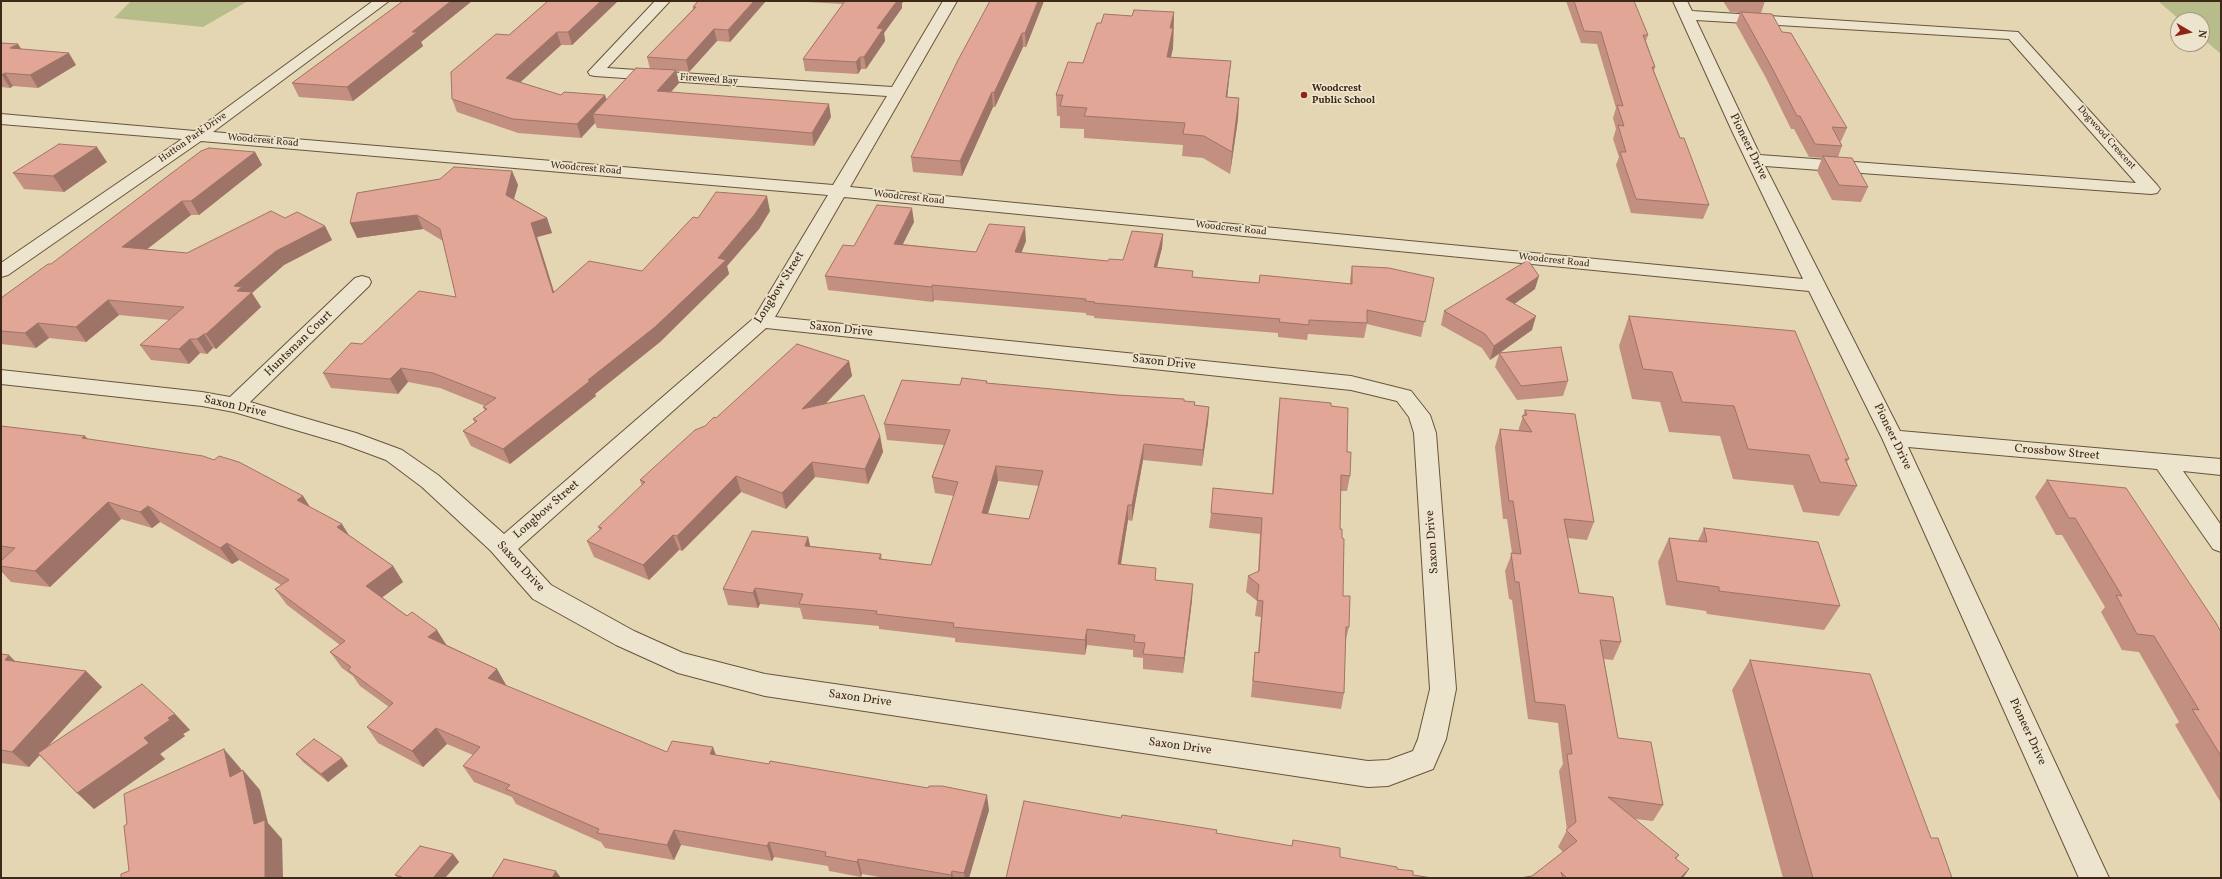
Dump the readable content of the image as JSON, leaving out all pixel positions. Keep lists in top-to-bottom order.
{
  "streets": {
    "street": [
      "Fireweed Bay",
      "Hutton Park Drive",
      "Dogwood Crescent",
      "Woodcrest Road",
      "Pioneer Drive",
      "Longbow Street",
      "Saxon Drive",
      "Huntsman Court",
      "Crossbow Street"
    ]
  },
  "crossings": [
    ["Fireweed Bay", "Longbow Street"],
    ["Hutton Park Drive", "Woodcrest Road"],
    ["Dogwood Crescent", "Pioneer Drive"],
    ["Woodcrest Road", "Pioneer Drive"],
    ["Woodcrest Road", "Longbow Street"],
    ["Pioneer Drive", "Crossbow Street"],
    ["Longbow Street", "Saxon Drive"],
    ["Saxon Drive", "Huntsman Court"]
  ],
  "places": ["Woodcrest Public School"],
  "north": "right"
}
